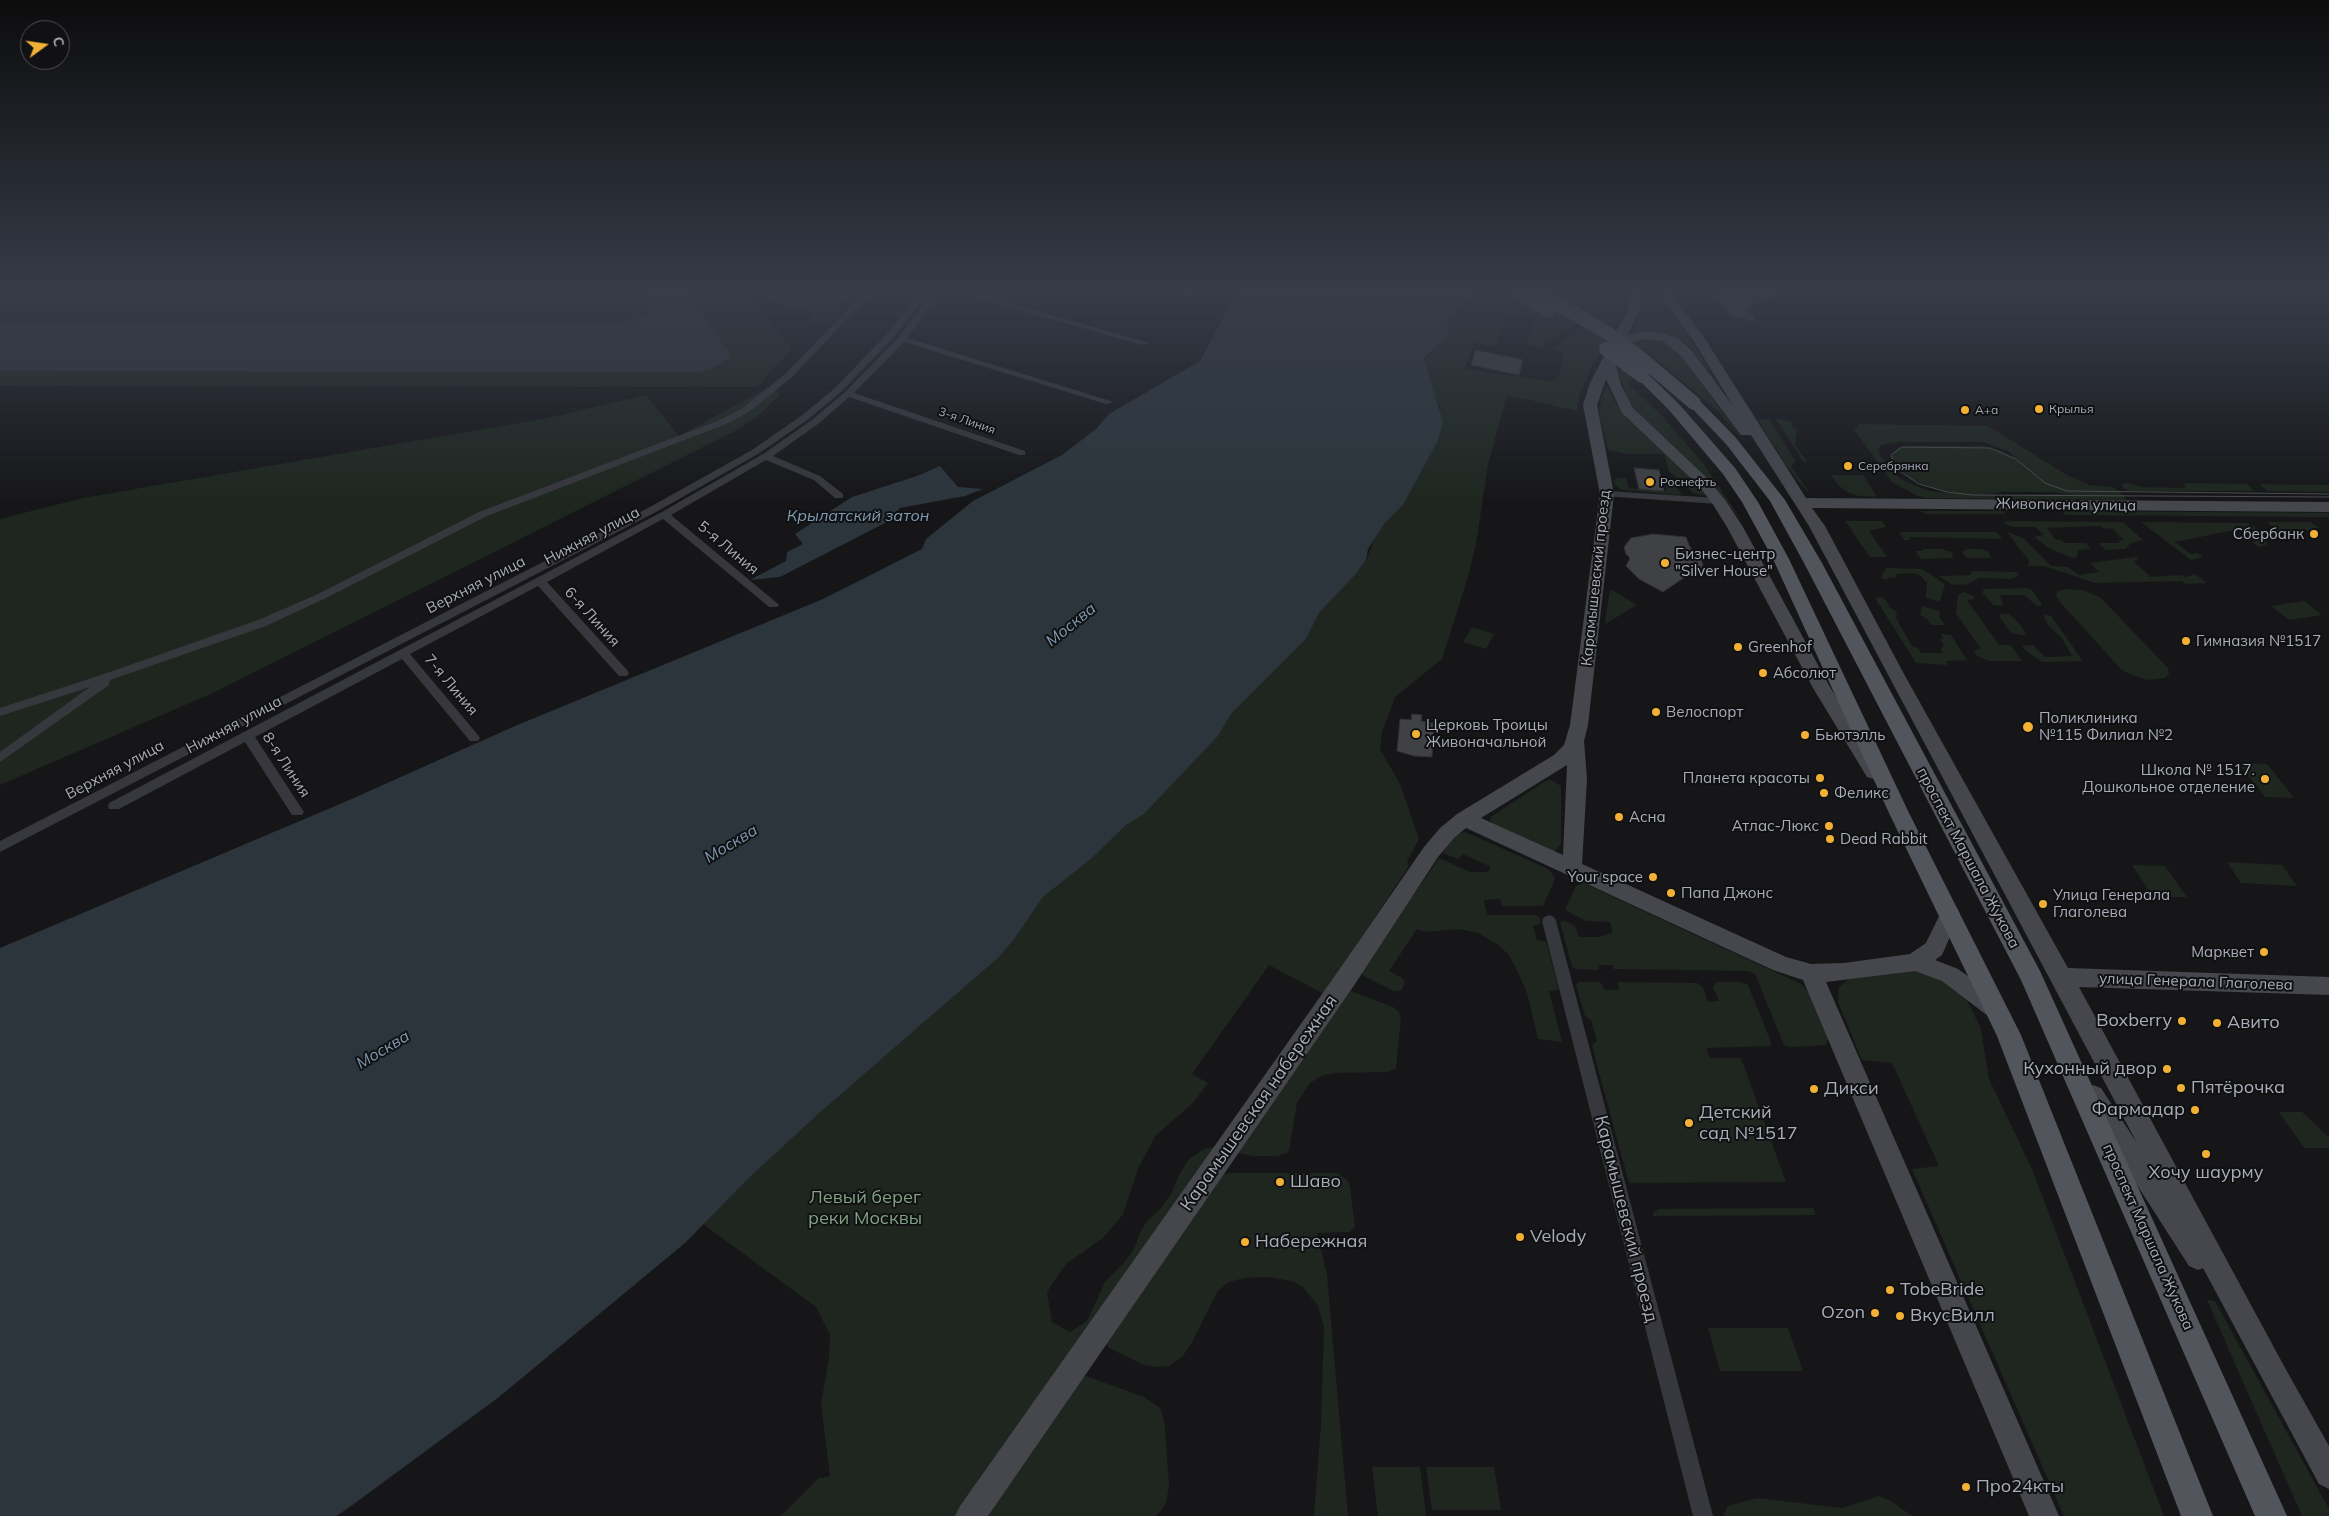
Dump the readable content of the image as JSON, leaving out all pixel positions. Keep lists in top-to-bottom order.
{
  "streets": {
    "main road": ["проспект Маршала Жукова"],
    "street": [
      "3-я Линия",
      "Живописная улица",
      "Нижняя улица",
      "5-я Линия",
      "Карамышевский проезд",
      "Верхняя улица",
      "6-я Линия",
      "7-я Линия",
      "8-я Линия",
      "улица Генерала Глаголева",
      "Карамышевская набережная"
    ]
  },
  "crossings": [
    ["3-я Линия", "Нижняя улица"],
    ["Живописная улица", "проспект Маршала Жукова"],
    ["Нижняя улица", "5-я Линия"],
    ["Нижняя улица", "6-я Линия"],
    ["Нижняя улица", "7-я Линия"],
    ["Нижняя улица", "8-я Линия"],
    ["Карамышевский проезд", "Карамышевская набережная"],
    ["проспект Маршала Жукова", "улица Генерала Глаголева"]
  ],
  "water": ["Крылатский затон", "Москва"],
  "parks": ["Левый берег реки Москвы"],
  "places": [
    "Крылья",
    "А+а",
    "Серебрянка",
    "Роснефть",
    "Сбербанк",
    "Бизнес-центр \"Silver House\"",
    "Гимназия №1517",
    "Greenhof",
    "Абсолют",
    "Велоспорт",
    "Поликлиника №115 Филиал №2",
    "Церковь Троицы Живоначальной",
    "Бьютэлль",
    "Планета красоты",
    "Школа № 1517. Дошкольное отделение",
    "Феликс",
    "Асна",
    "Атлас-Люкс",
    "Dead Rabbit",
    "Your space",
    "Папа Джонс",
    "Улица Генерала Глаголева",
    "Марквет",
    "Boxberry",
    "Авито",
    "Кухонный двор",
    "Пятёрочка",
    "Дикси",
    "Фармадар",
    "Детский сад №1517",
    "Хочу шаурму",
    "Шаво",
    "Velody",
    "Набережная",
    "TobeBride",
    "Ozon",
    "ВкусВилл",
    "Про24кты"
  ],
  "north": "right"
}
